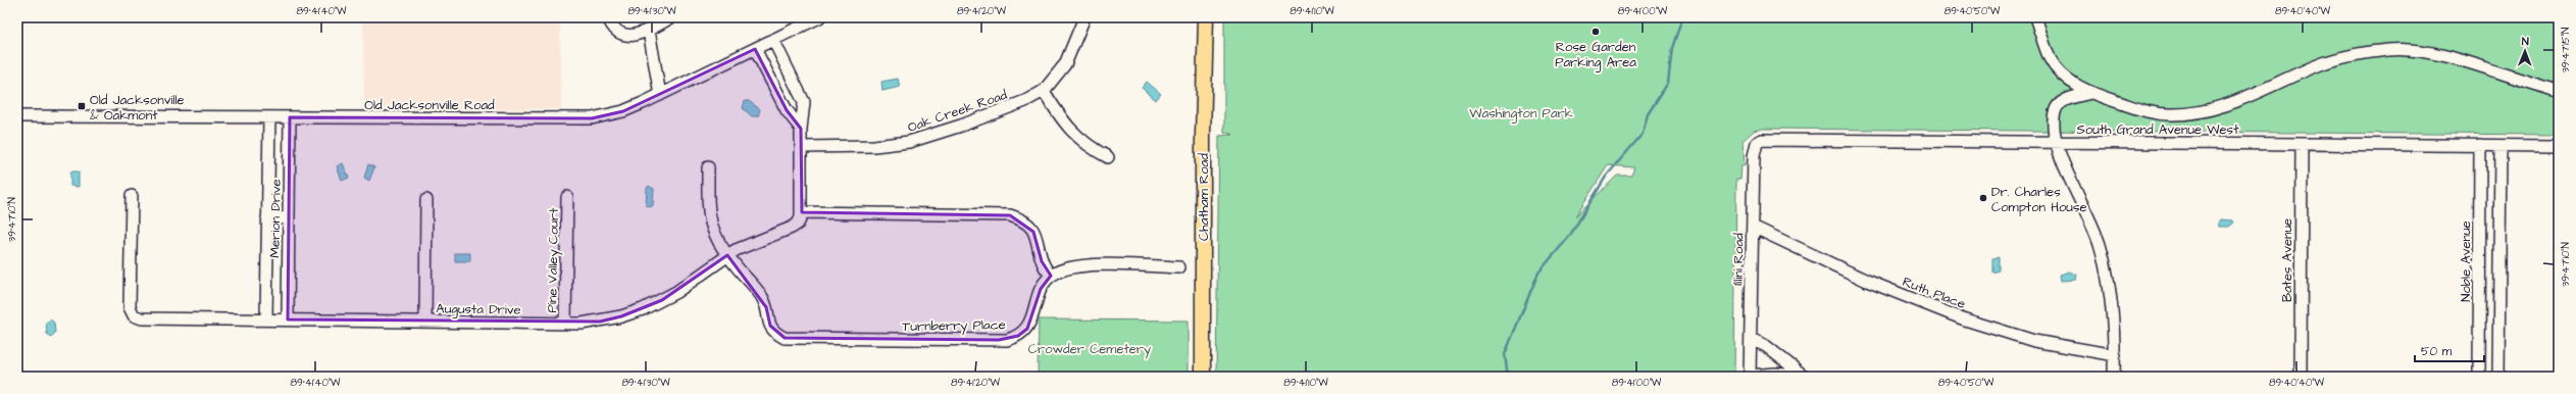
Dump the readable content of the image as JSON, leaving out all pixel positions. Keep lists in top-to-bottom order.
{
  "streets": {
    "main road": ["Chatham Road"],
    "street": [
      "Old Jacksonville Road",
      "Oak Creek Road",
      "South Grand Avenue West",
      "Merion Drive",
      "Illini Road",
      "Pine Valley Court",
      "Bates Avenue",
      "Noble Avenue",
      "Ruth Place",
      "Augusta Drive",
      "Turnberry Place"
    ]
  },
  "crossings": [
    ["Old Jacksonville Road", "Merion Drive"],
    ["South Grand Avenue West", "Illini Road"],
    ["South Grand Avenue West", "Bates Avenue"],
    ["South Grand Avenue West", "Noble Avenue"],
    ["Merion Drive", "Augusta Drive"],
    ["Illini Road", "Ruth Place"],
    ["Pine Valley Court", "Augusta Drive"],
    ["Augusta Drive", "Turnberry Place"]
  ],
  "parks": ["Washington Park", "Crowder Cemetery"],
  "places": {
    "other": ["Rose Garden Parking Area", "Dr. Charles Compton House"],
    "transit": ["Old Jacksonville & Oakmont"]
  },
  "scale_bar": "50 m",
  "north": "top",
  "coordinates": [
    "89°41'40\"W",
    "89°41'30\"W",
    "89°41'20\"W",
    "89°41'10\"W",
    "89°41'00\"W",
    "89°40'50\"W",
    "89°40'40\"W",
    "39°47'15\"N",
    "39°47'10\"N"
  ]
}
